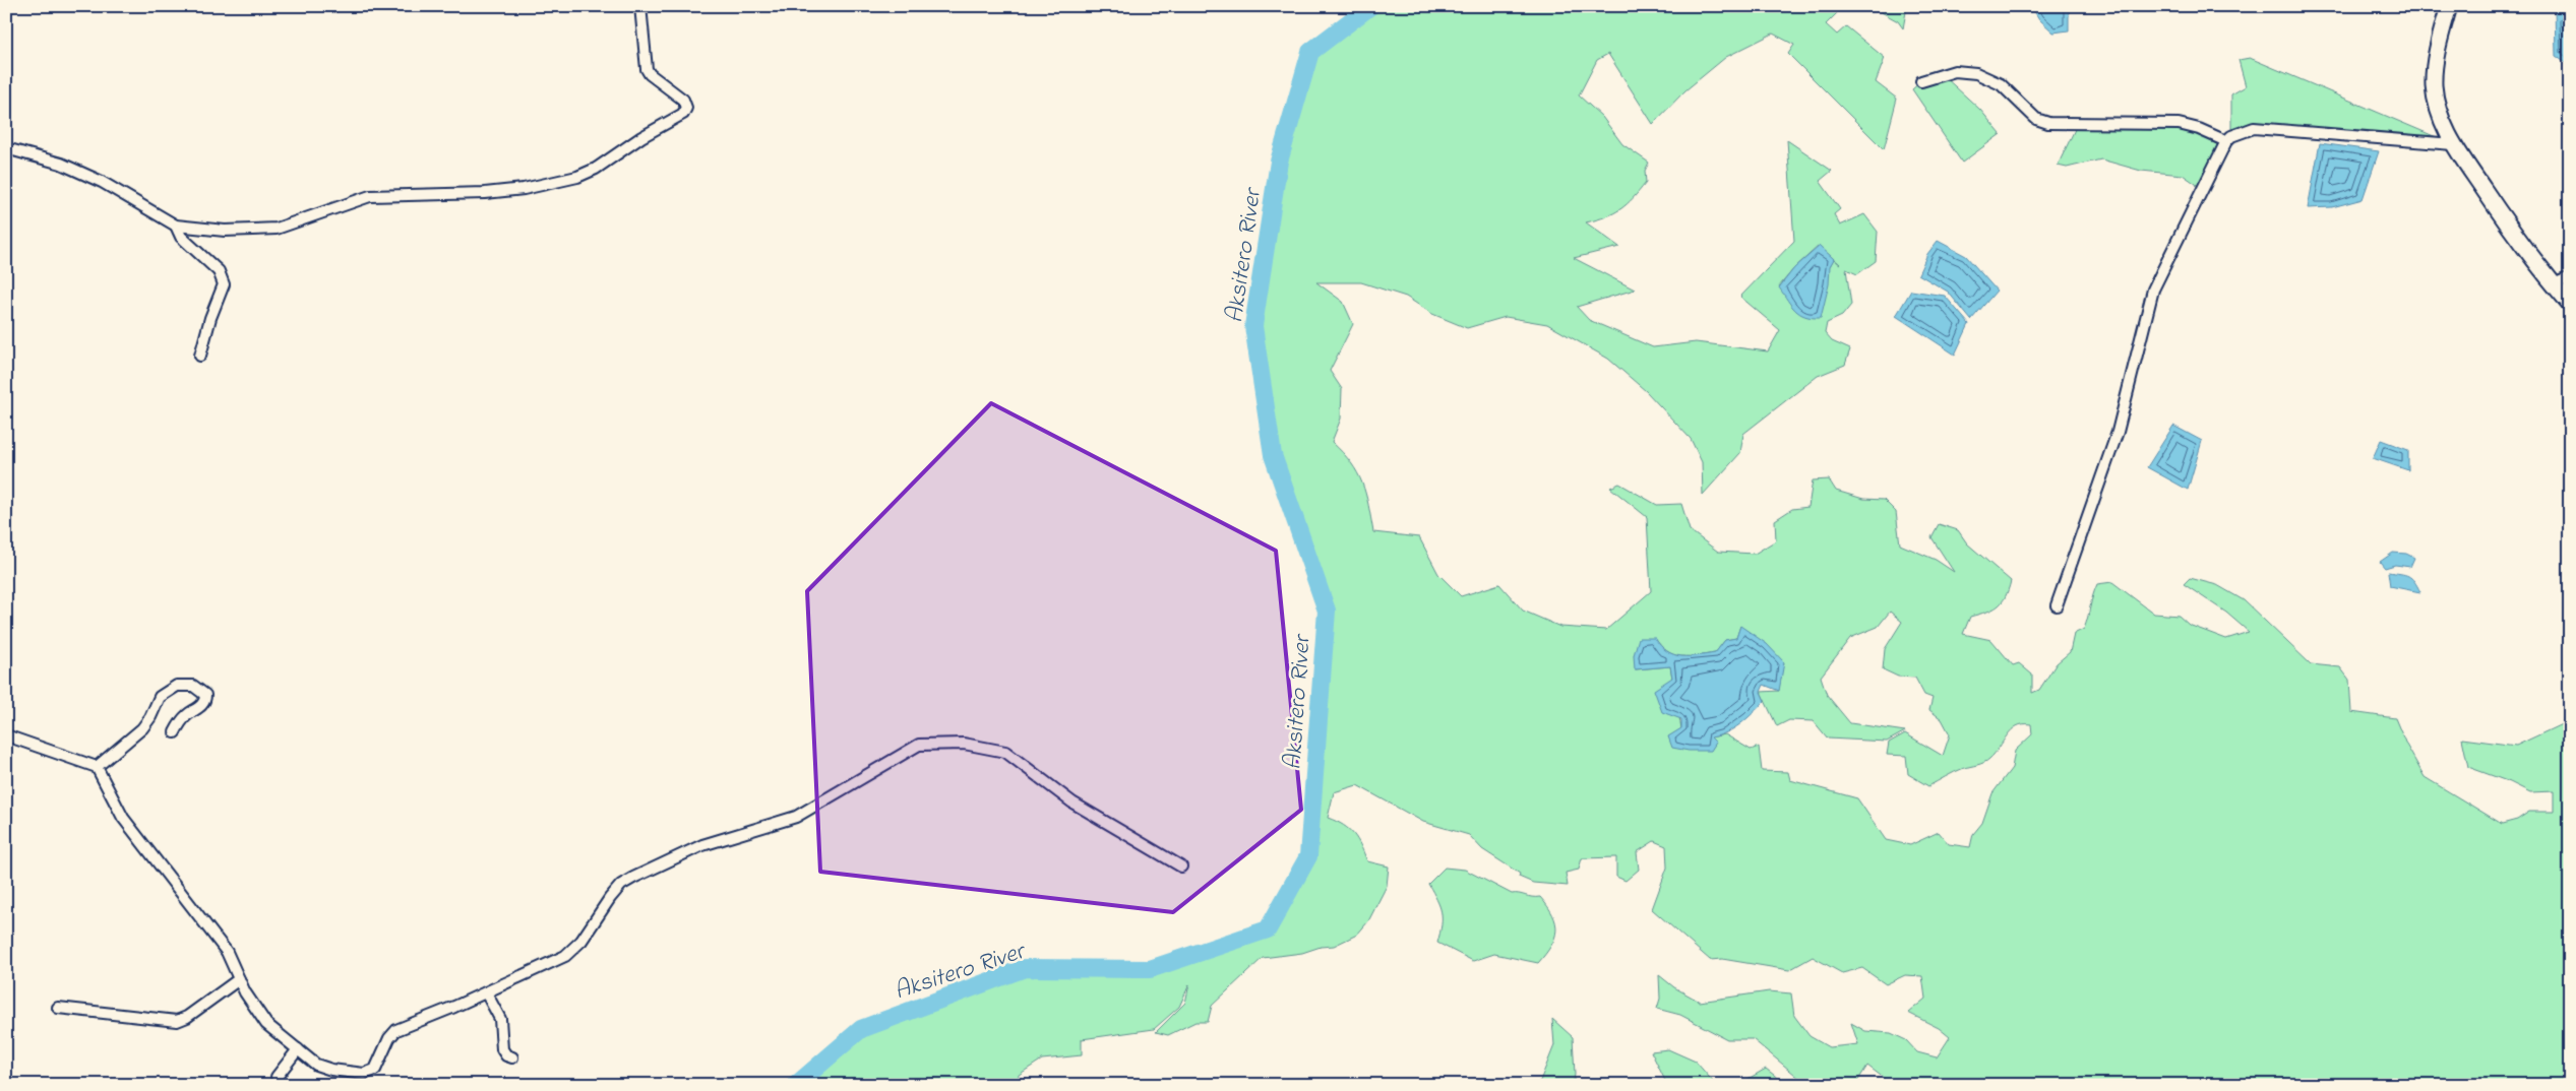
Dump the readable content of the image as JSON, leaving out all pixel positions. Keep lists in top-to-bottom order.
{
  "water": ["Aksitero River"]
}
